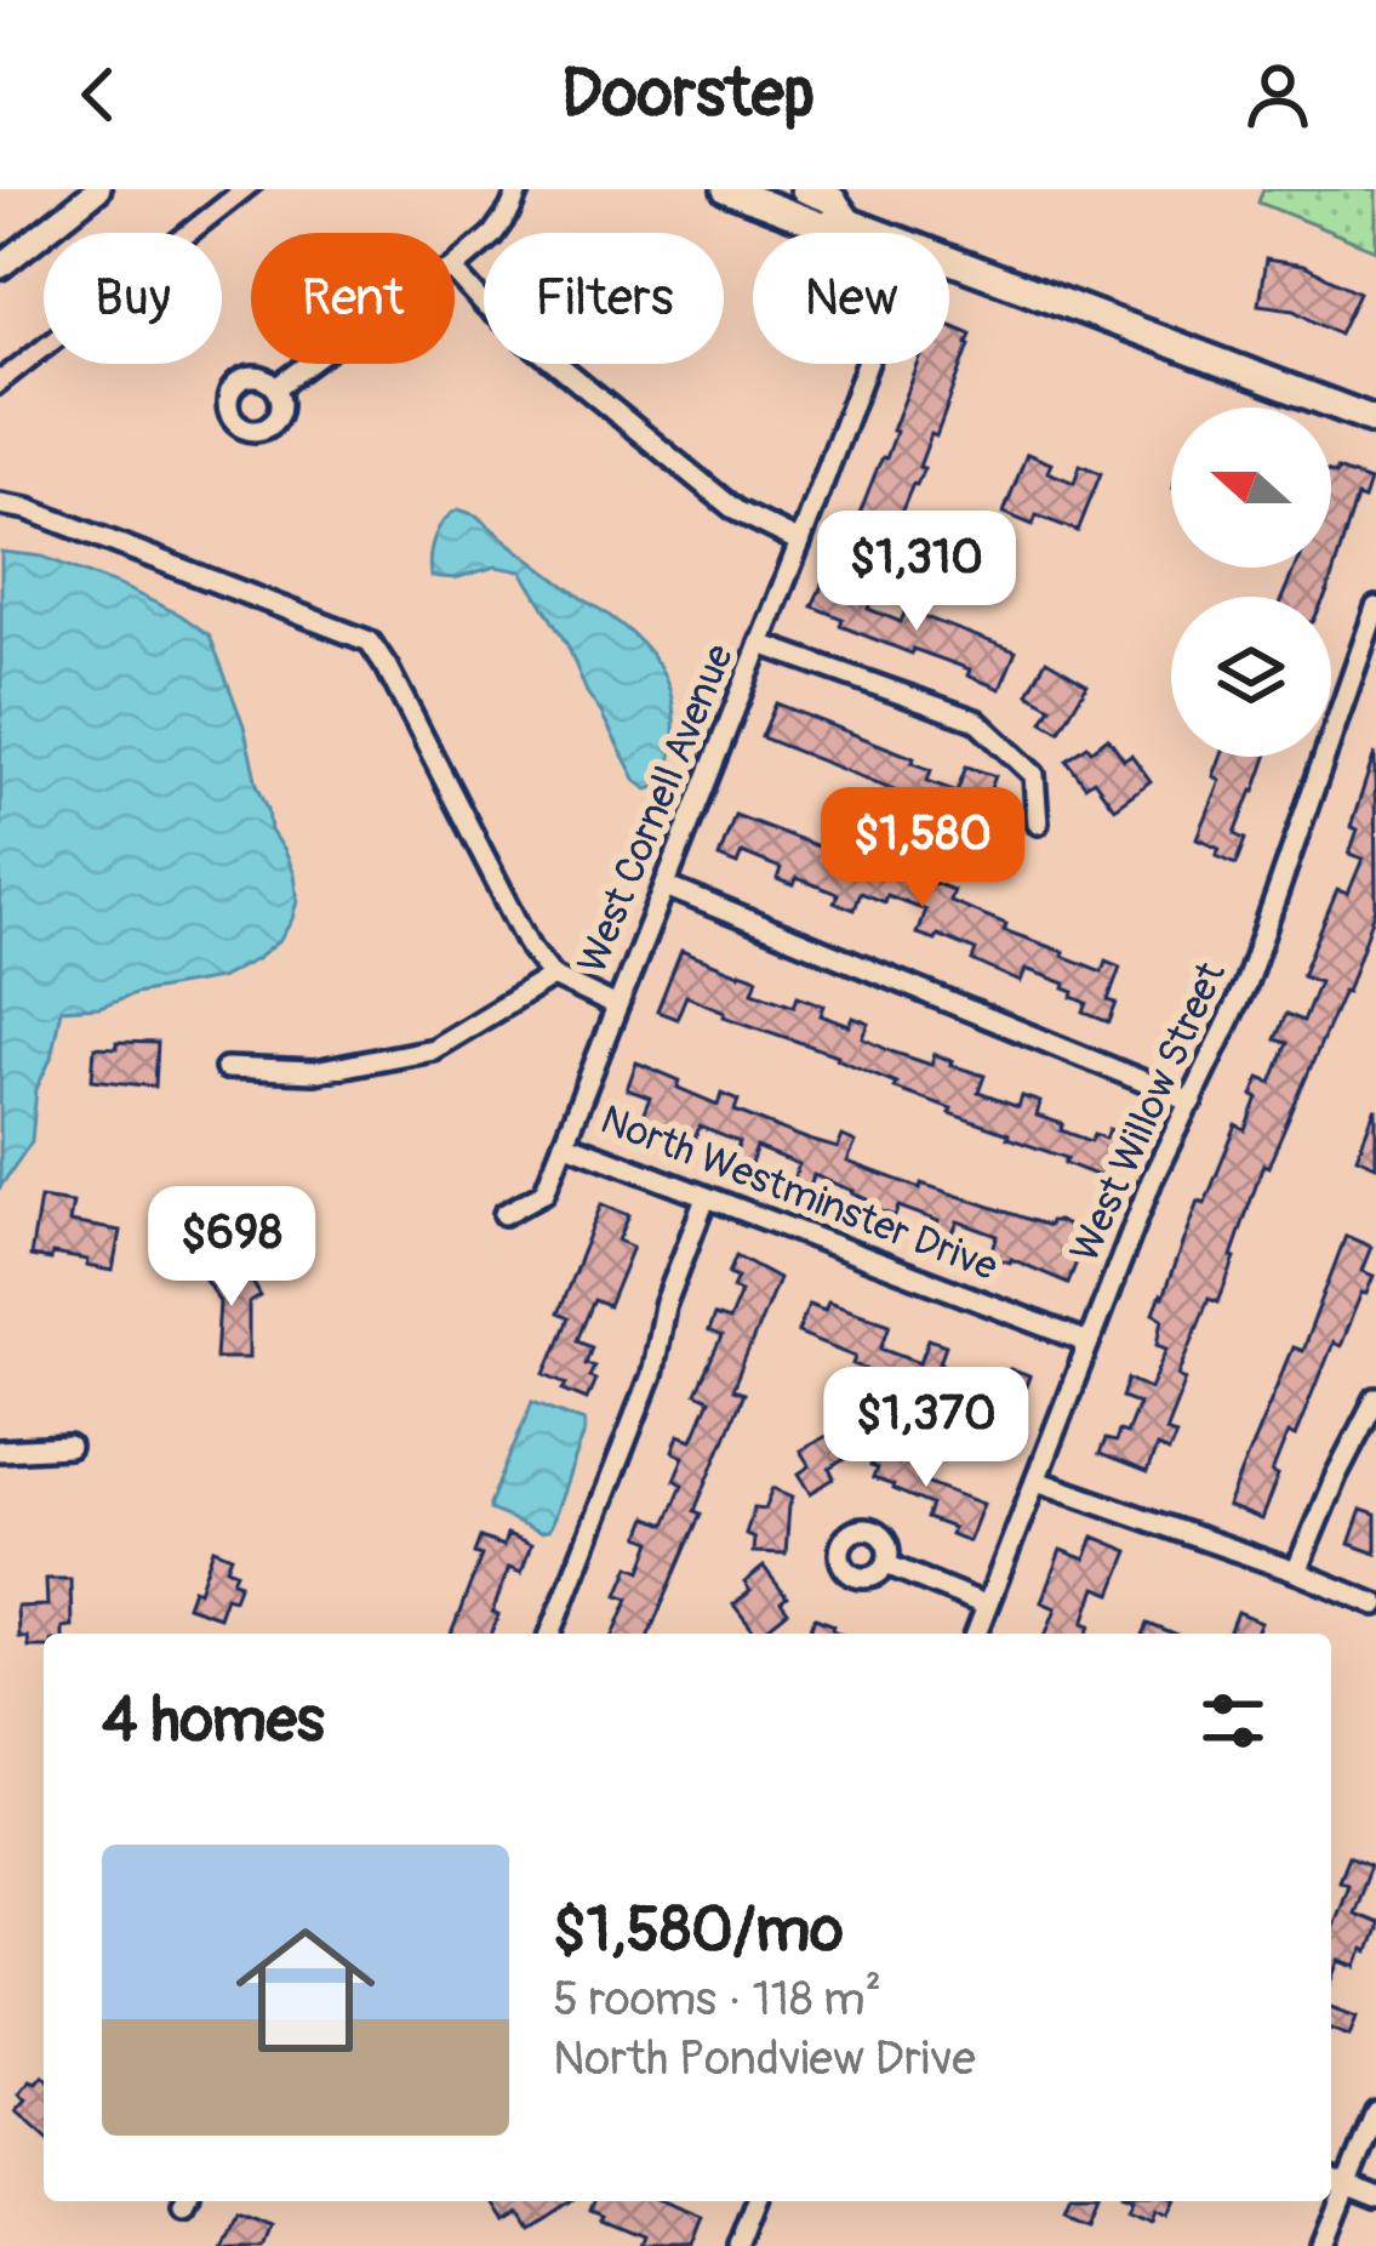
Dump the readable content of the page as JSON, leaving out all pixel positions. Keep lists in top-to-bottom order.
{
  "streets": {
    "street": ["West Cornell Avenue", "West Willow Street", "North Westminster Drive"]
  },
  "crossings": [
    ["West Cornell Avenue", "North Westminster Drive"],
    ["West Willow Street", "North Westminster Drive"]
  ],
  "north": "left",
  "page": {
    "header": "Doorstep",
    "chip": [
      "Buy",
      "Rent",
      "Filters",
      "New"
    ],
    "price": [
      "$1,310",
      "$1,580",
      "$698",
      "$1,370"
    ],
    "heading": "4 homes",
    "list": [
      {
        "name": "$1,580/mo",
        "note": "5 rooms · 118 m² · North Pondview Drive"
      }
    ]
  }
}
